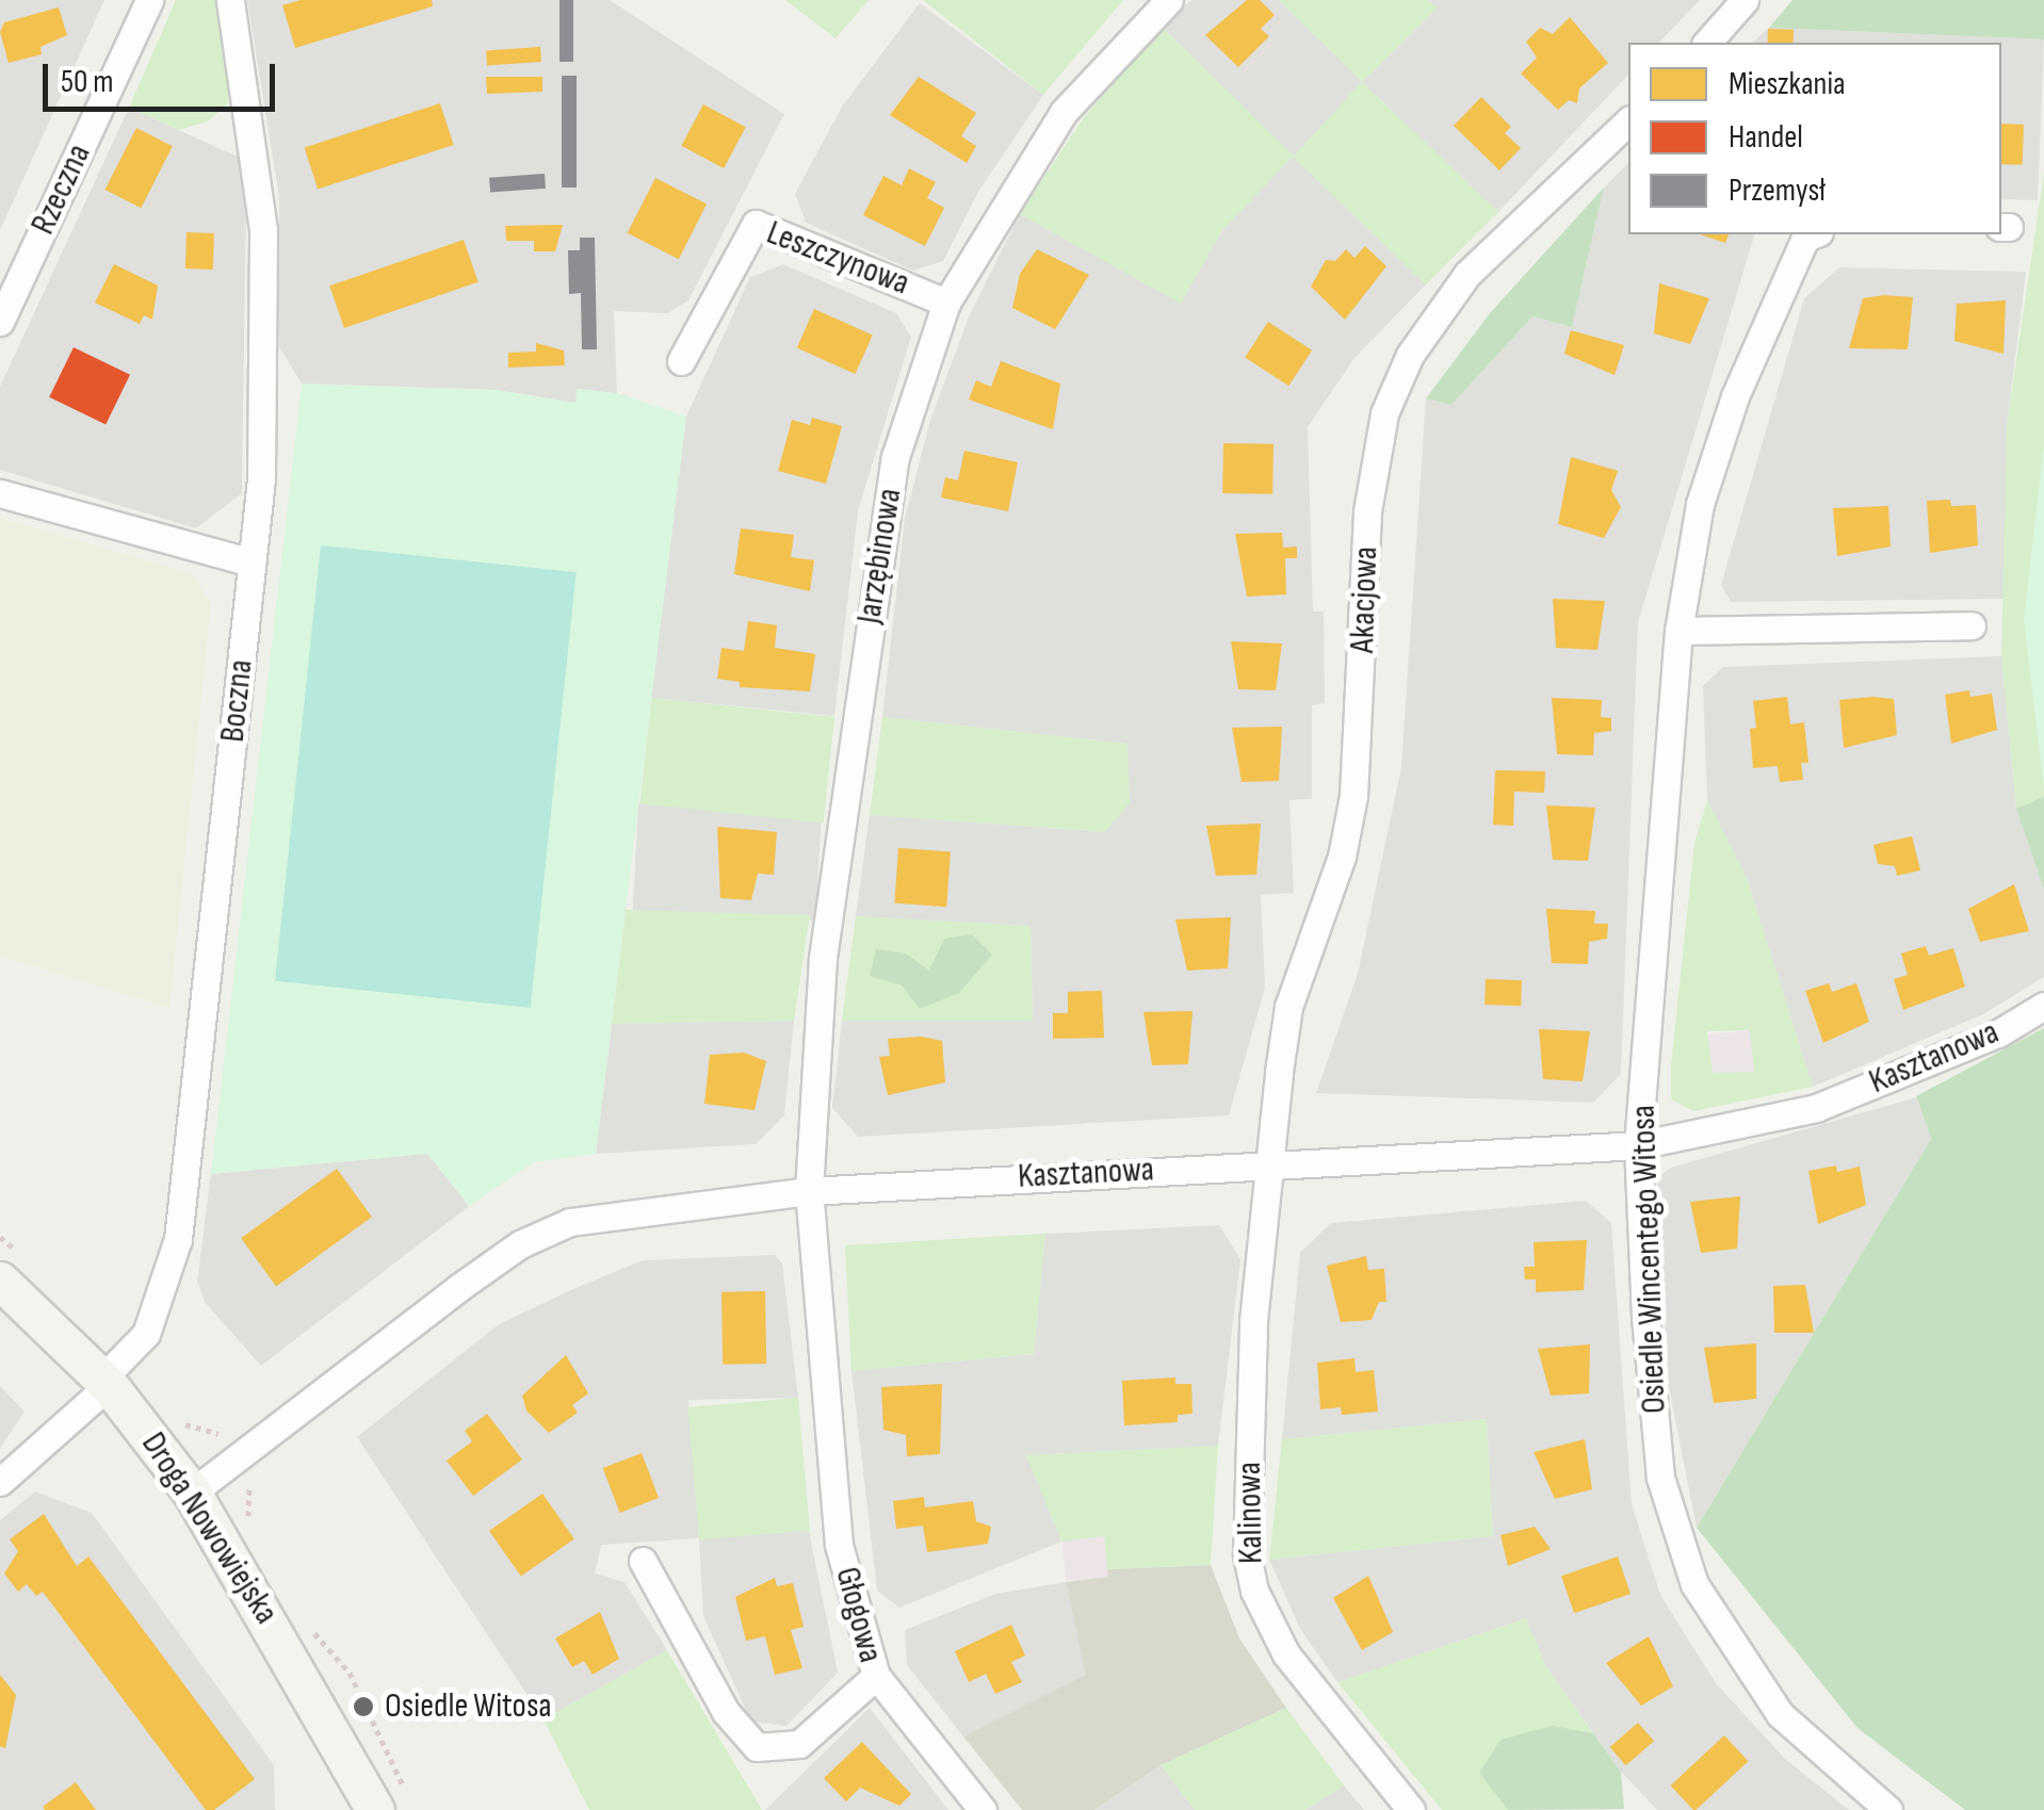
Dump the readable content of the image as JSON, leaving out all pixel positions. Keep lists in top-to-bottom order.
{
  "streets": {
    "street": [
      "Rzeczna",
      "Leszczynowa",
      "Jarzębinowa",
      "Akacjowa",
      "Boczna",
      "Kasztanowa",
      "Osiedle Wincentego Witosa",
      "Kalinowa",
      "Droga Nowowiejska",
      "Głogowa"
    ]
  },
  "crossings": [
    ["Leszczynowa", "Jarzębinowa"],
    ["Jarzębinowa", "Kasztanowa"],
    ["Jarzębinowa", "Głogowa"],
    ["Akacjowa", "Kasztanowa"],
    ["Akacjowa", "Kalinowa"],
    ["Boczna", "Droga Nowowiejska"],
    ["Kasztanowa", "Osiedle Wincentego Witosa"],
    ["Kasztanowa", "Kalinowa"],
    ["Kasztanowa", "Droga Nowowiejska"],
    ["Kasztanowa", "Głogowa"]
  ],
  "places": ["Osiedle Witosa"],
  "legend": ["Mieszkania", "Handel", "Przemysł"],
  "scale_bar": "50 m"
}
